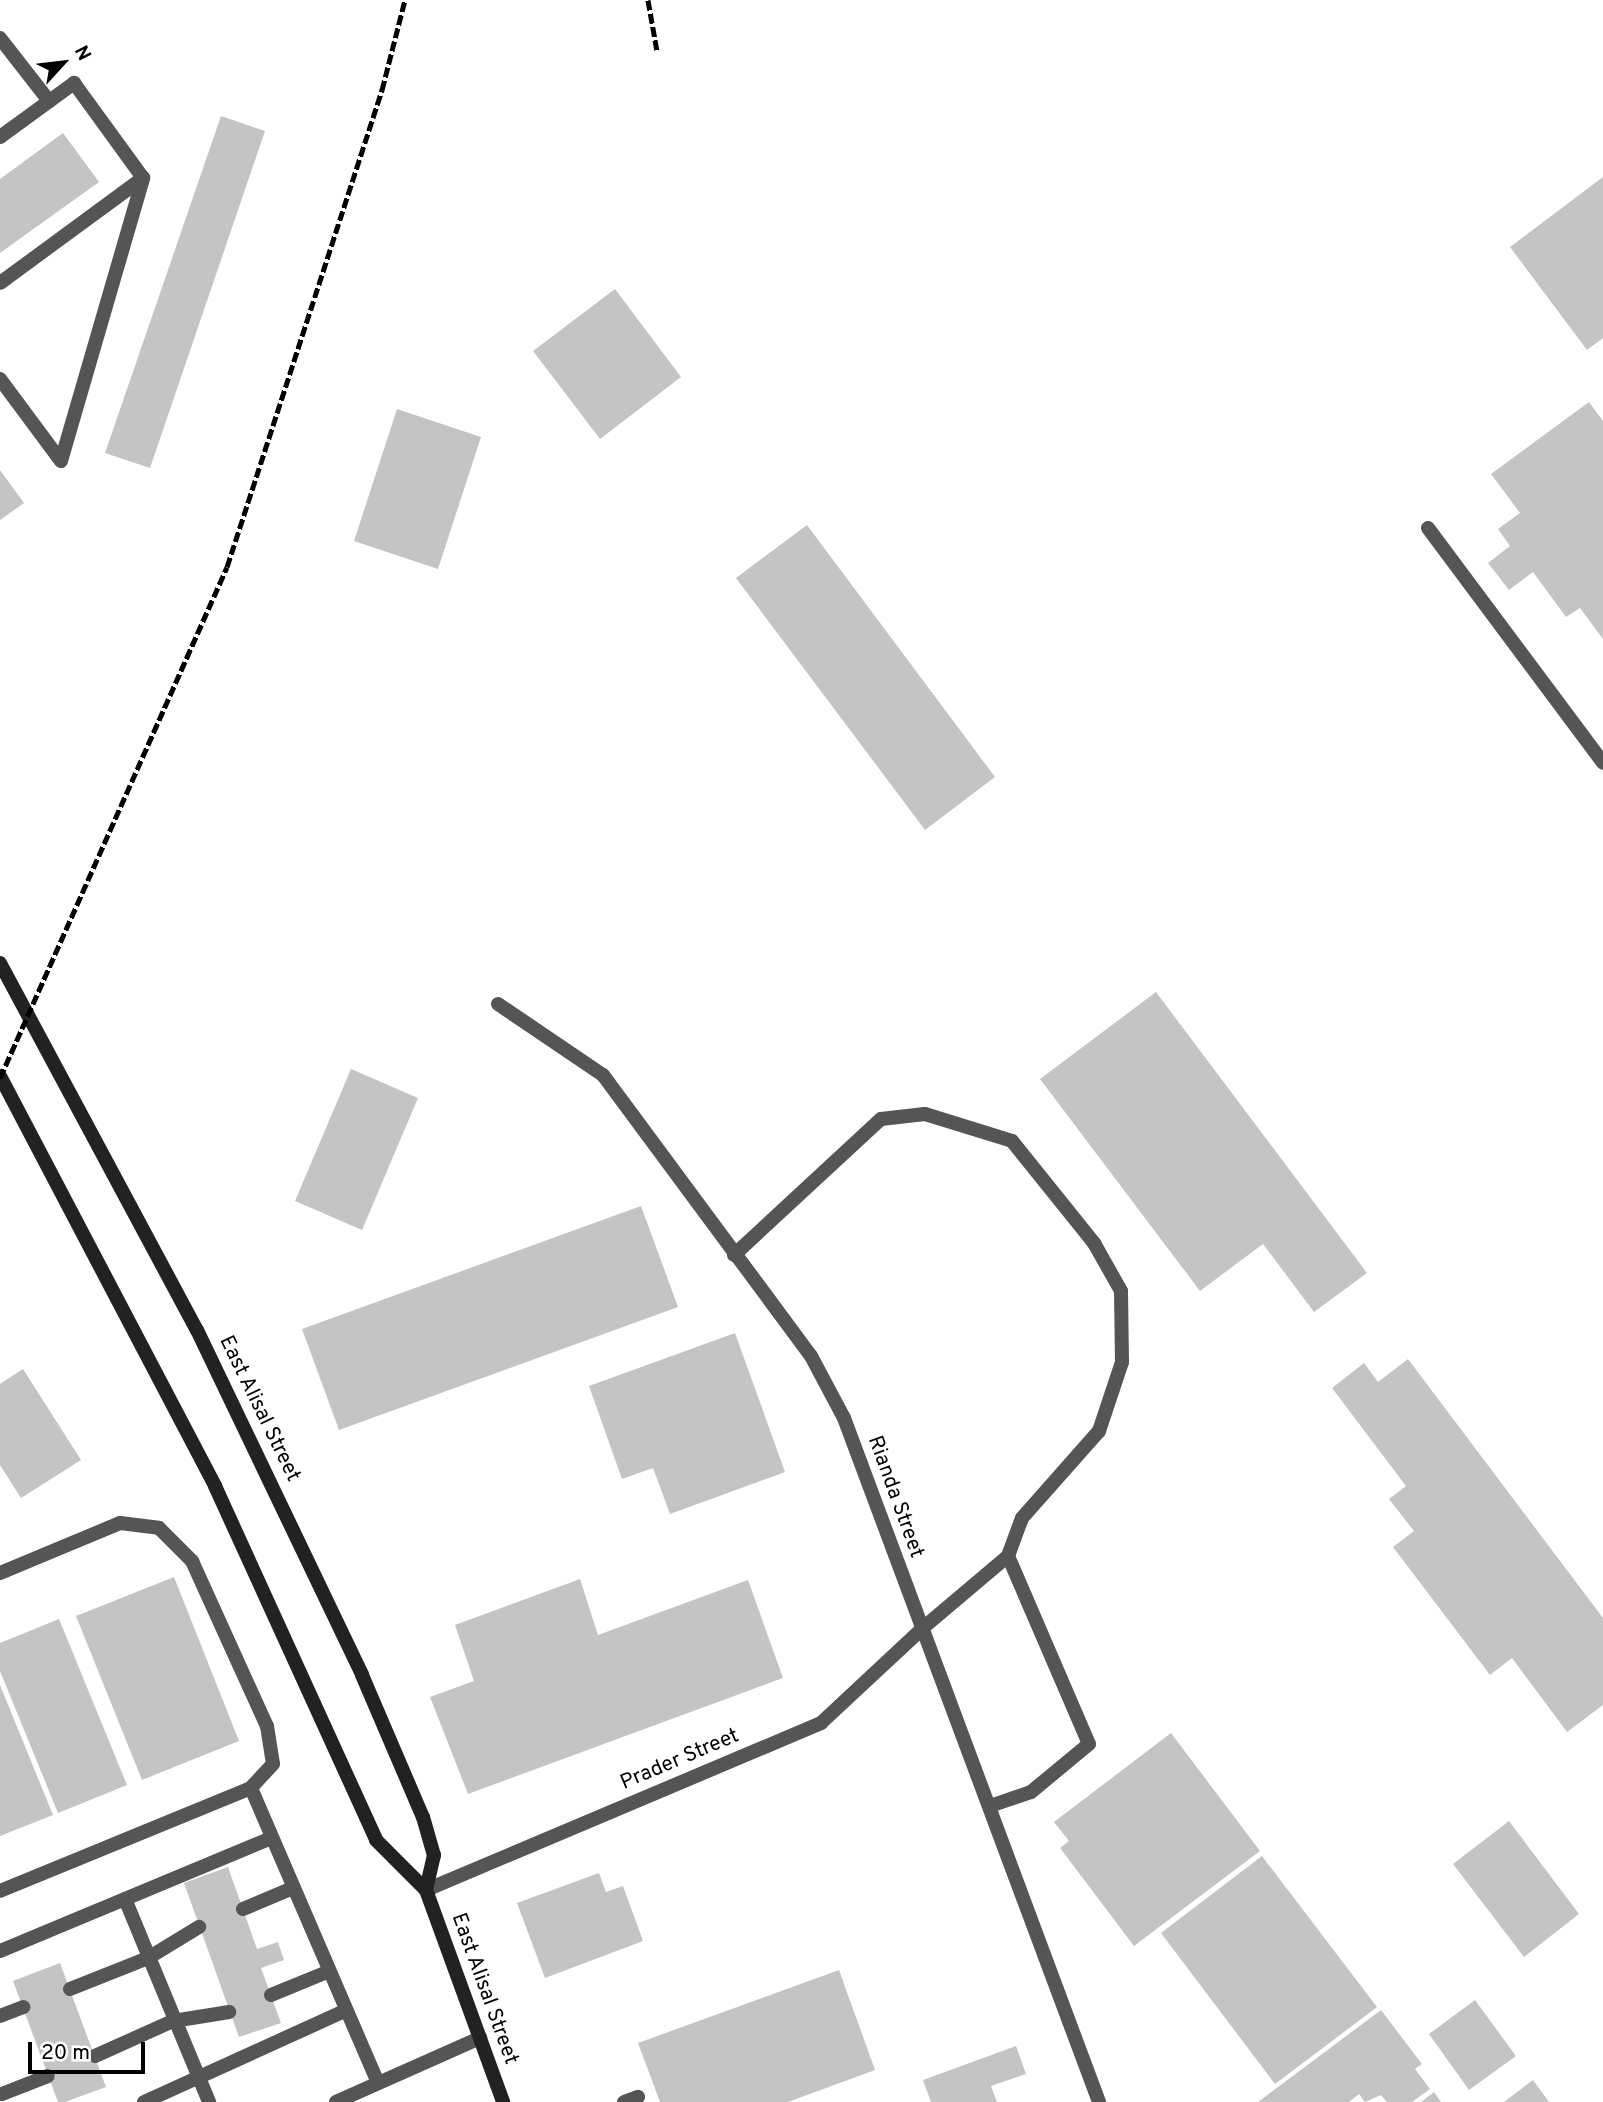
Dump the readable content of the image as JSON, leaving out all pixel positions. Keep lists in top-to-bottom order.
{
  "streets": {
    "main road": ["East Alisal Street"],
    "street": ["Rianda Street", "Prader Street"]
  },
  "crossings": [
    ["East Alisal Street", "Prader Street"],
    ["Rianda Street", "Prader Street"]
  ],
  "scale_bar": "20 m",
  "north": "top right"
}
